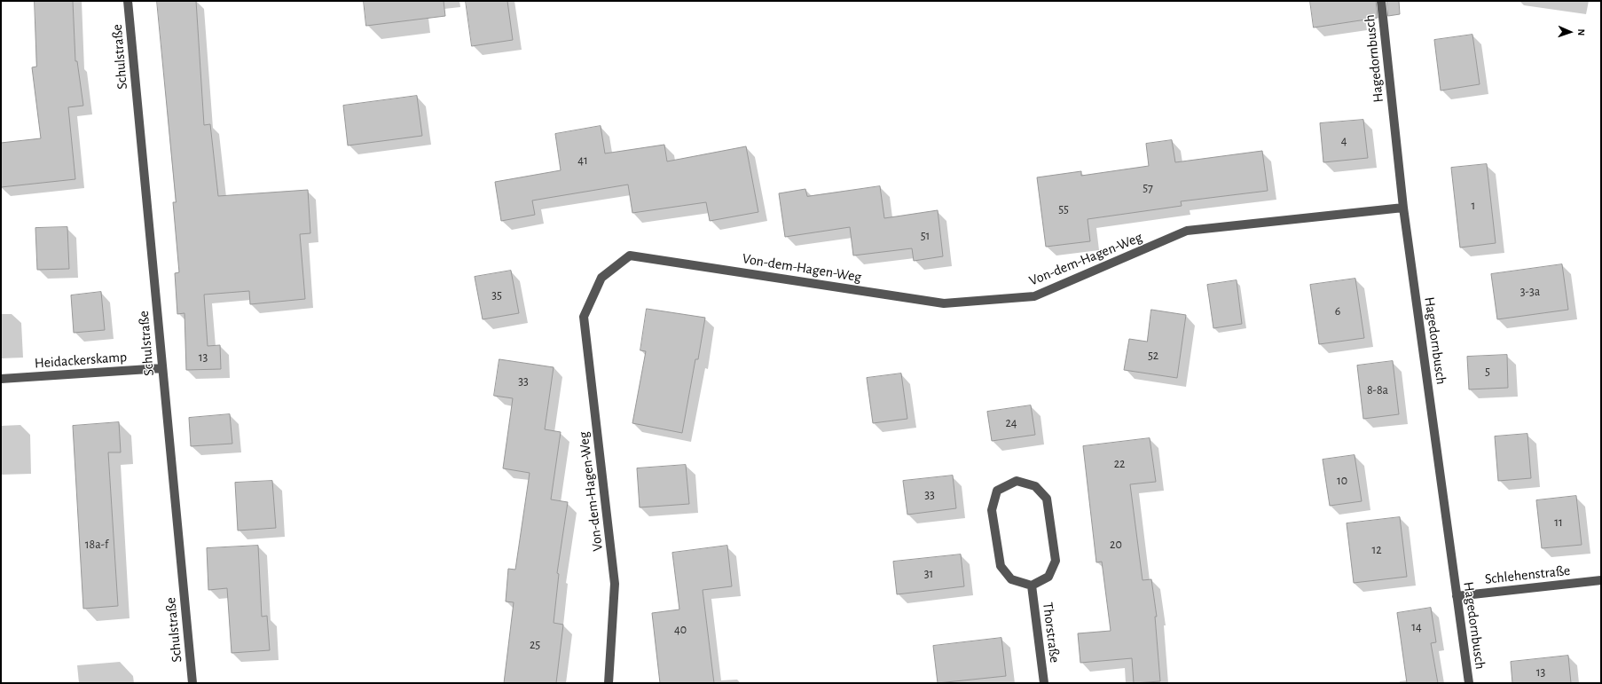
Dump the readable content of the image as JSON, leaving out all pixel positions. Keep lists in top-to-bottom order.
{
  "streets": {
    "street": [
      "Schulstraße",
      "Hagedornbusch",
      "Von-dem-Hagen-Weg",
      "Heidackerskamp",
      "Schlehenstraße",
      "Thorstraße"
    ]
  },
  "crossings": [
    ["Schulstraße", "Heidackerskamp"],
    ["Hagedornbusch", "Von-dem-Hagen-Weg"],
    ["Hagedornbusch", "Schlehenstraße"]
  ],
  "house_numbers": [
    "4",
    "41",
    "57",
    "1",
    "55",
    "51",
    "3-3a",
    "35",
    "6",
    "52",
    "13",
    "5",
    "33",
    "8-8a",
    "24",
    "22",
    "10",
    "33",
    "11",
    "18a-f",
    "20",
    "12",
    "31",
    "14",
    "40",
    "25",
    "13"
  ],
  "north": "right"
}
